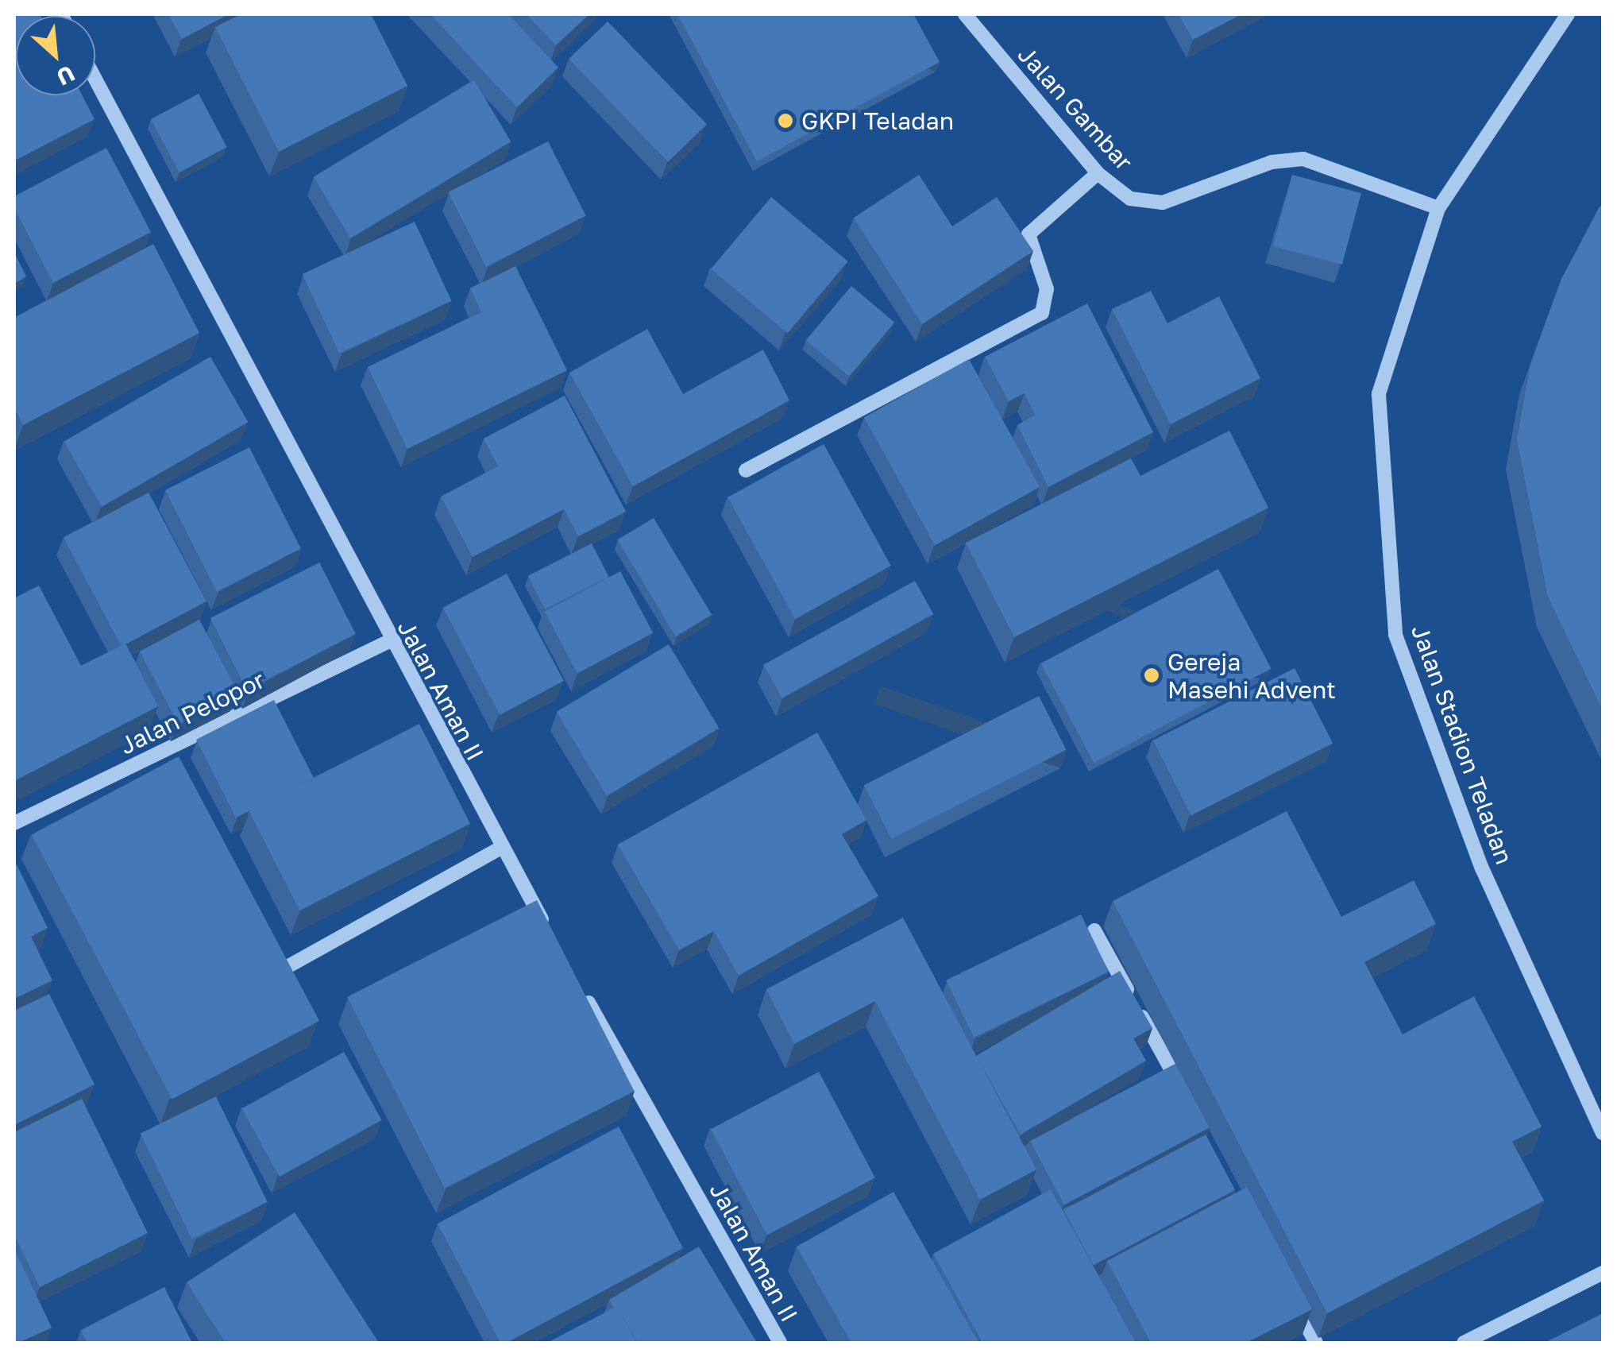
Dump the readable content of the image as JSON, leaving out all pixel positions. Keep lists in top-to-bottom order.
{
  "streets": {
    "street": [
      "Jalan Gambar",
      "Jalan Aman II",
      "Jalan Pelopor",
      "Jalan Stadion Teladan"
    ]
  },
  "crossings": [
    ["Jalan Gambar", "Jalan Stadion Teladan"],
    ["Jalan Aman II", "Jalan Pelopor"]
  ],
  "places": ["GKPI Teladan", "Gereja Masehi Advent"],
  "north": "bottom right"
}
